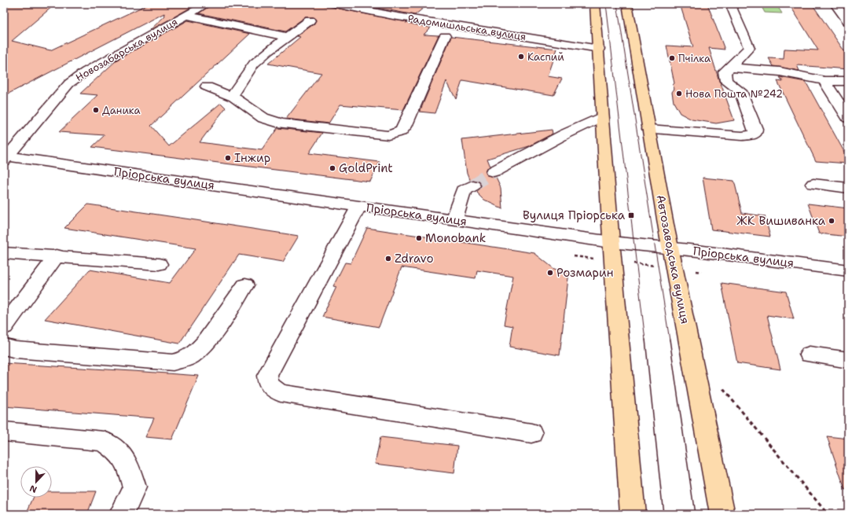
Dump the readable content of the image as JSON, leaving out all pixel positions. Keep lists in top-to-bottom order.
{
  "streets": {
    "main road": ["Автозаводська вулиця"],
    "street": ["Радомишльська вулиця", "Новозабарська вулиця", "Пріорська вулиця"]
  },
  "crossings": [
    ["Новозабарська вулиця", "Пріорська вулиця"],
    ["Пріорська вулиця", "Автозаводська вулиця"]
  ],
  "places": {
    "other": [
      "Каспий",
      "Пчілка",
      "Нова Пошта №242",
      "Даника",
      "Інжир",
      "GoldPrint",
      "ЖК Вишиванка",
      "Monobank",
      "Zdravo",
      "Розмарин"
    ],
    "transit": ["Вулиця Пріорська"]
  },
  "north": "bottom"
}
